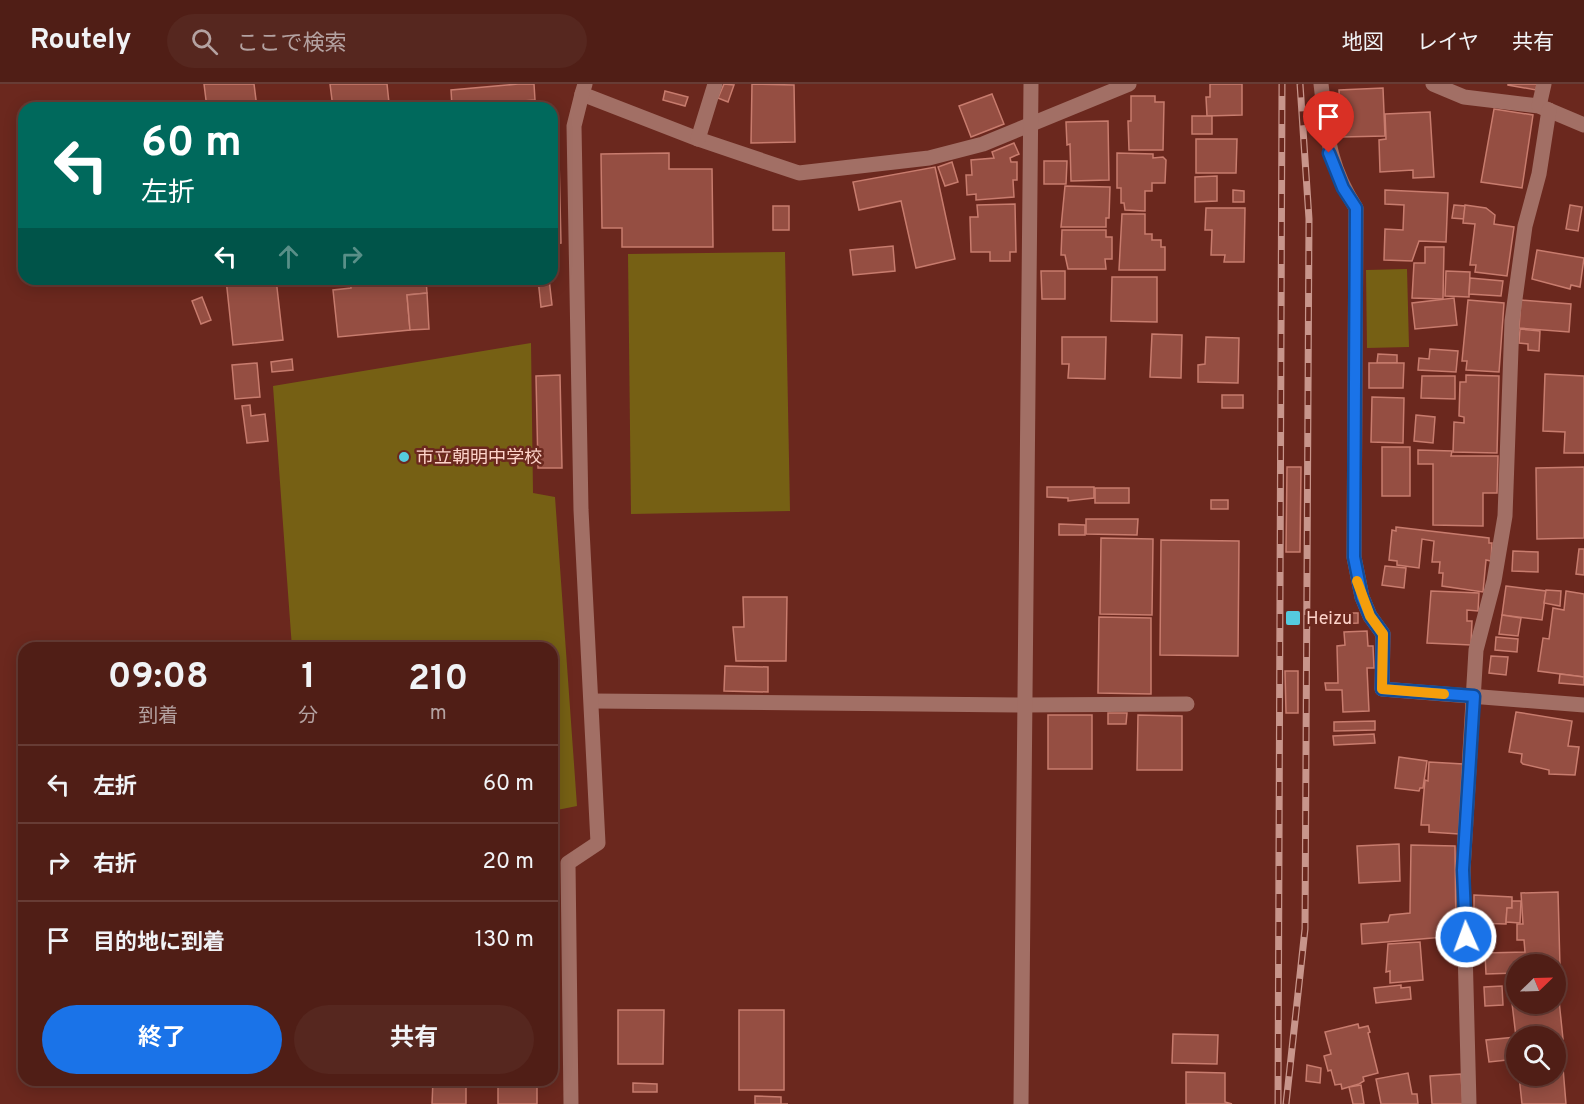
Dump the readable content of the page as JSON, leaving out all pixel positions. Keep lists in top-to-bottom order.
{
  "places": {
    "other": ["市立朝明中学校"],
    "transit": ["Heizu"]
  },
  "north": "top right",
  "page": {
    "header": "Routely",
    "search": "ここで検索",
    "nav": ["地図", "レイヤ", "共有"],
    "turn": ["60 m", "左折"],
    "eta": [
      "09:08",
      "到着",
      "1",
      "分",
      "210",
      "m"
    ],
    "list": [
      {
        "name": "左折",
        "value": "60 m"
      },
      {
        "name": "右折",
        "value": "20 m"
      },
      {
        "name": "目的地に到着",
        "value": "130 m"
      }
    ],
    "buttons": ["終了", "共有"]
  }
}
